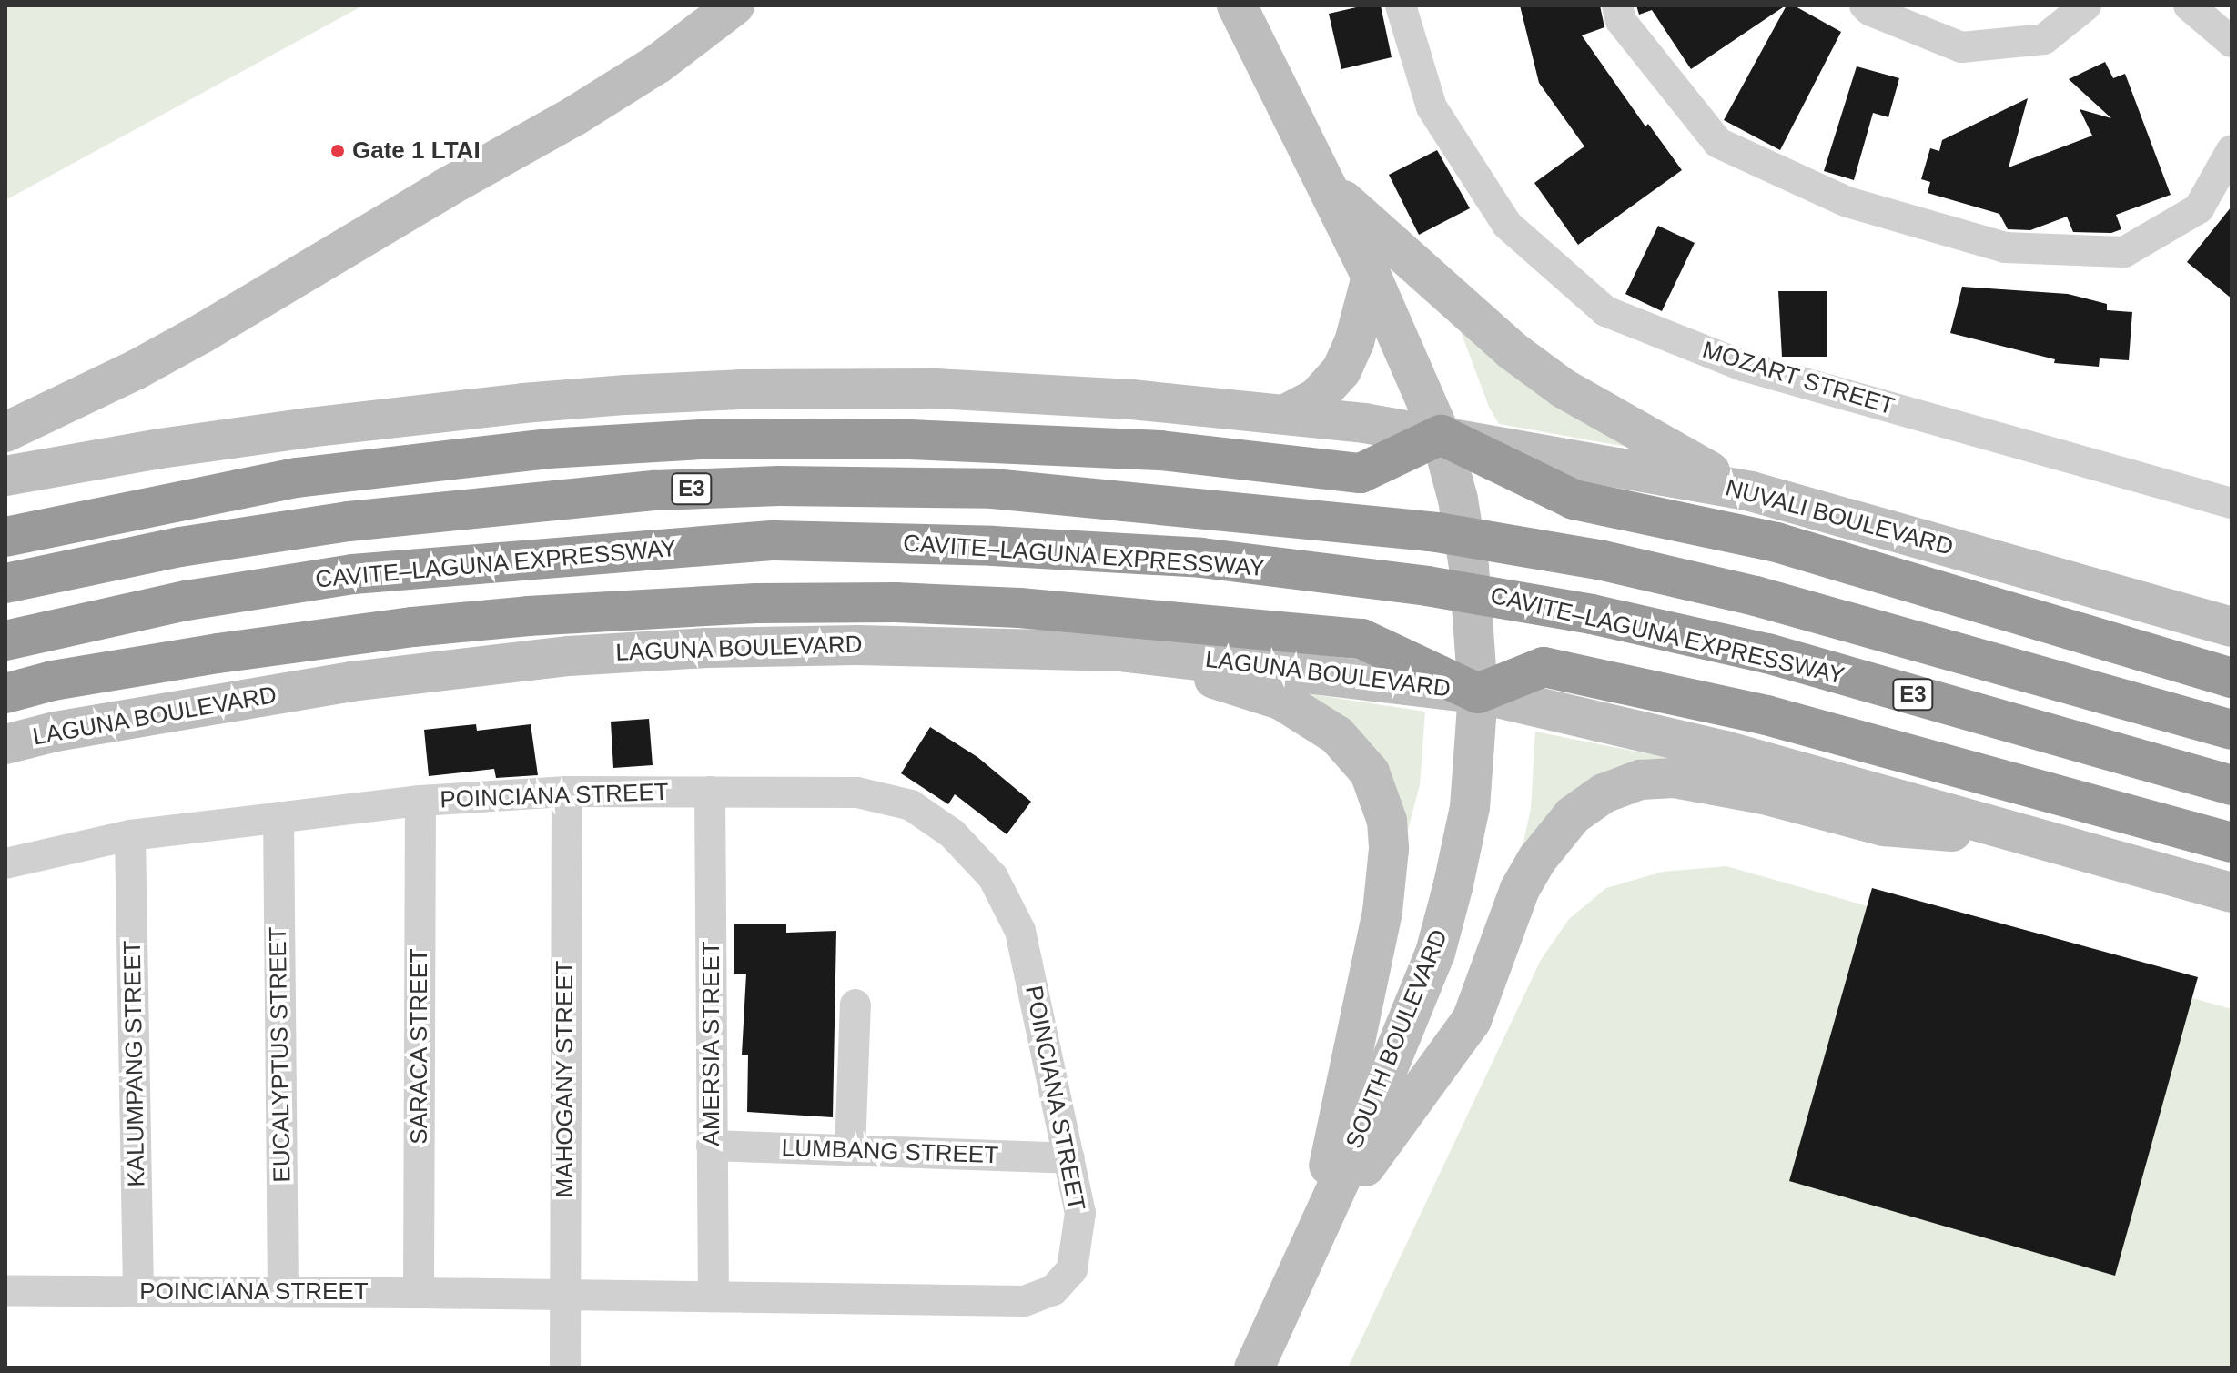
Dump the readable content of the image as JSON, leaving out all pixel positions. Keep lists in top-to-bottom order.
{
  "streets": {
    "highway": ["E3", "CAVITE–LAGUNA EXPRESSWAY"],
    "main road": ["NUVALI BOULEVARD", "LAGUNA BOULEVARD", "SOUTH BOULEVARD"],
    "street": [
      "MOZART STREET",
      "POINCIANA STREET",
      "AMERSIA STREET",
      "SARACA STREET",
      "EUCALYPTUS STREET",
      "KALUMPANG STREET",
      "MAHOGANY STREET",
      "LUMBANG STREET"
    ]
  },
  "crossings": [
    ["NUVALI BOULEVARD", "SOUTH BOULEVARD"],
    ["LAGUNA BOULEVARD", "SOUTH BOULEVARD"],
    ["POINCIANA STREET", "AMERSIA STREET"],
    ["POINCIANA STREET", "SARACA STREET"],
    ["POINCIANA STREET", "EUCALYPTUS STREET"],
    ["POINCIANA STREET", "KALUMPANG STREET"],
    ["POINCIANA STREET", "MAHOGANY STREET"],
    ["POINCIANA STREET", "LUMBANG STREET"],
    ["AMERSIA STREET", "LUMBANG STREET"]
  ],
  "places": ["Gate 1 LTAI"]
}
